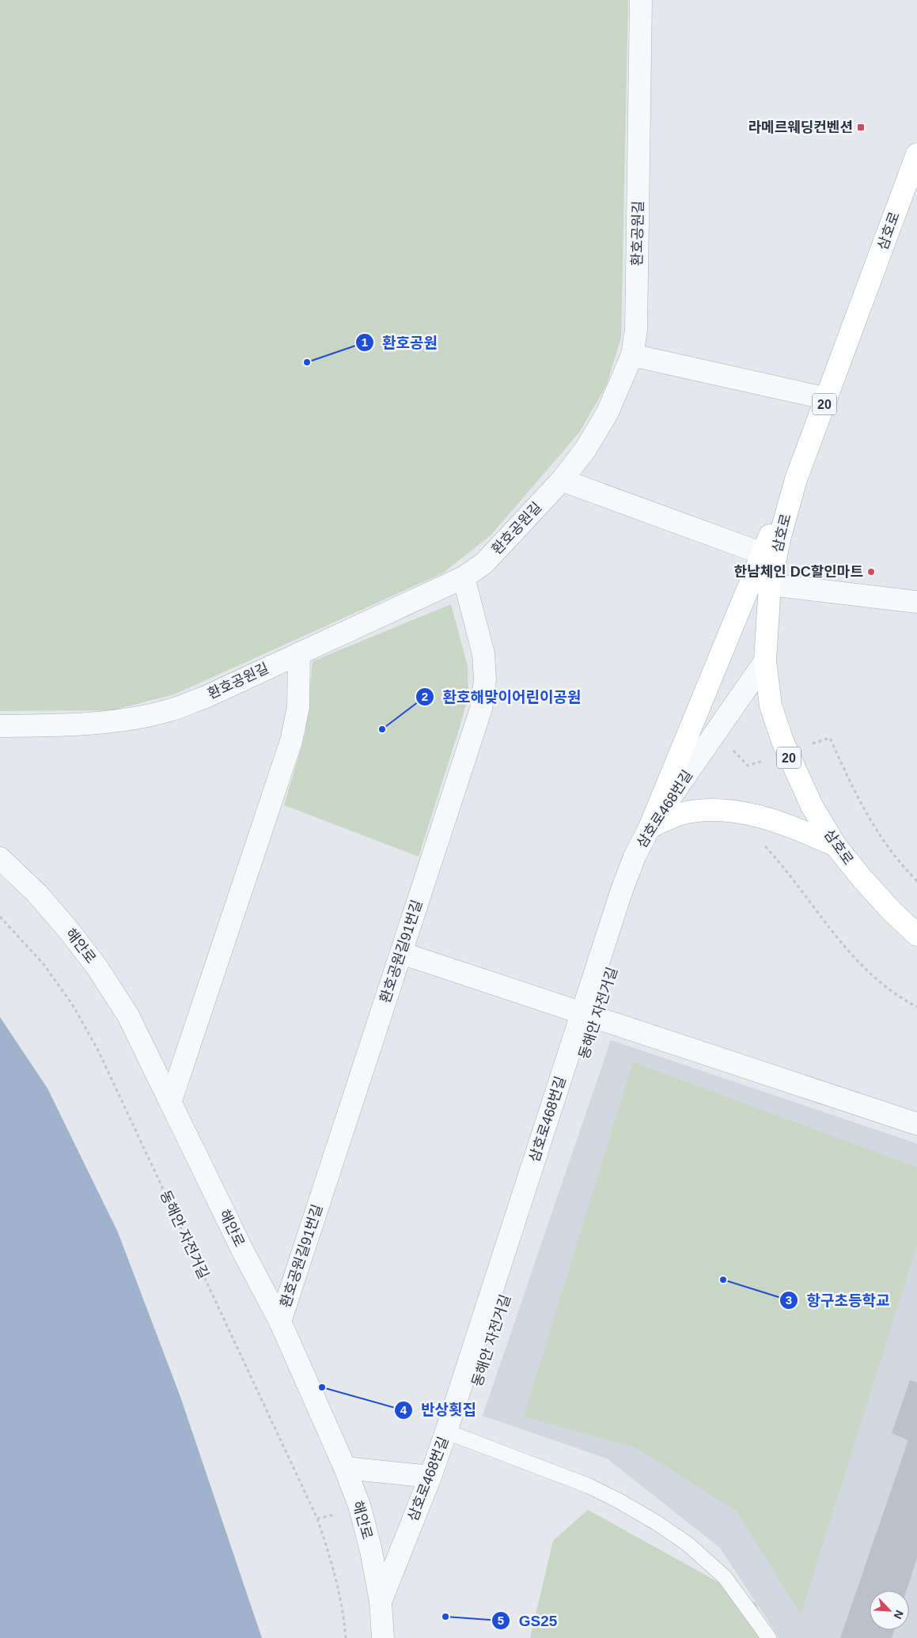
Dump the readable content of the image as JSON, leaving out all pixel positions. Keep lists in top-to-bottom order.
{
  "streets": {
    "main road": ["삼호로", "20"],
    "street": [
      "환호공원길",
      "삼호로468번길",
      "해안로",
      "환호공원길91번길"
    ],
    "path": ["동해안 자전거길"]
  },
  "crossings": [
    ["삼호로", "삼호로468번길"],
    ["환호공원길", "환호공원길91번길"],
    ["삼호로468번길", "해안로"],
    ["해안로", "환호공원길91번길"]
  ],
  "places": {
    "transit": ["라메르웨딩컨벤션"],
    "other": [
      "환호공원",
      "한남체인 DC할인마트",
      "환호해맞이어린이공원",
      "항구초등학교",
      "반상횟집",
      "GS25"
    ]
  },
  "north": "bottom right"
}
